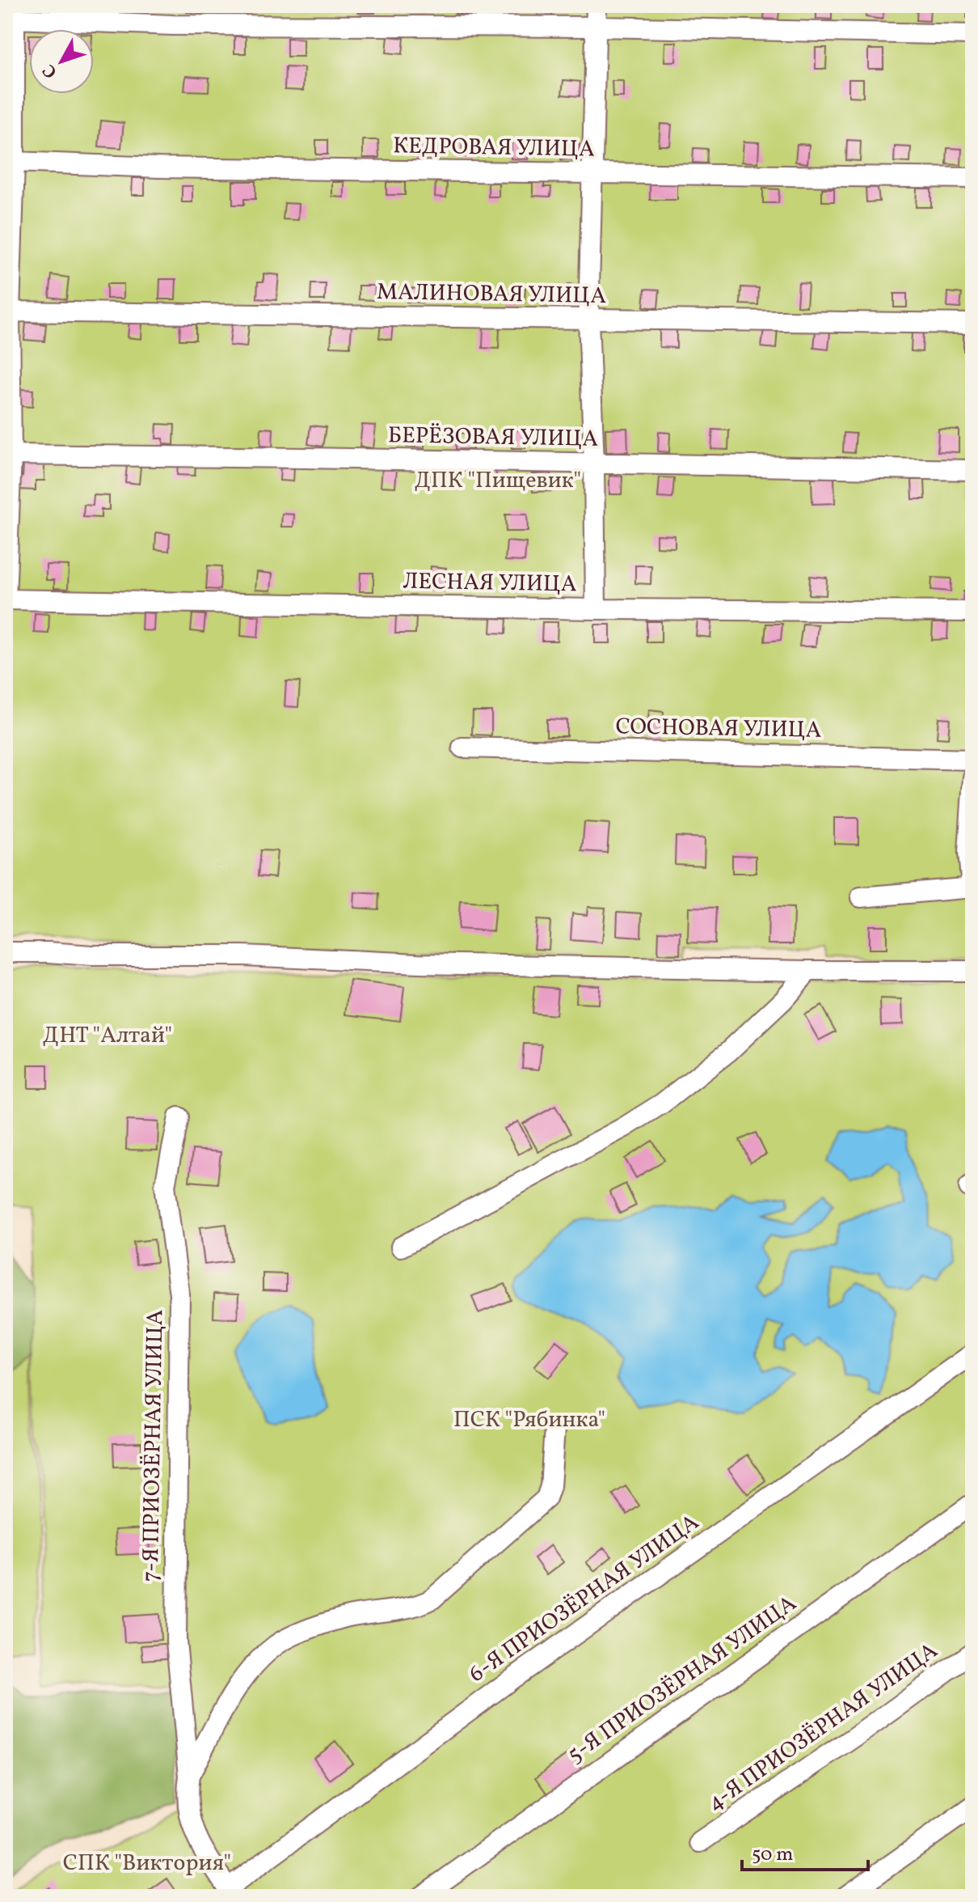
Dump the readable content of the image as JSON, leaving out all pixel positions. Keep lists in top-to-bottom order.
{
  "streets": {
    "street": [
      "КЕДРОВАЯ УЛИЦА",
      "МАЛИНОВАЯ УЛИЦА",
      "БЕРЁЗОВАЯ УЛИЦА",
      "ЛЕСНАЯ УЛИЦА",
      "СОСНОВАЯ УЛИЦА",
      "7-Я ПРИОЗЁРНАЯ УЛИЦА",
      "6-Я ПРИОЗЁРНАЯ УЛИЦА",
      "5-Я ПРИОЗЁРНАЯ УЛИЦА",
      "4-Я ПРИОЗЁРНАЯ УЛИЦА"
    ]
  },
  "crossings": [
    ["КЕДРОВАЯ УЛИЦА", "ЛЕСНАЯ УЛИЦА"],
    ["МАЛИНОВАЯ УЛИЦА", "ЛЕСНАЯ УЛИЦА"],
    ["БЕРЁЗОВАЯ УЛИЦА", "ЛЕСНАЯ УЛИЦА"],
    ["7-Я ПРИОЗЁРНАЯ УЛИЦА", "6-Я ПРИОЗЁРНАЯ УЛИЦА"]
  ],
  "parks": [
    "ДПК \"Пищевик\"",
    "ДНТ \"Алтай\"",
    "ПСК \"Рябинка\"",
    "СПК \"Виктория\""
  ],
  "scale_bar": "50 m",
  "north": "bottom left"
}
